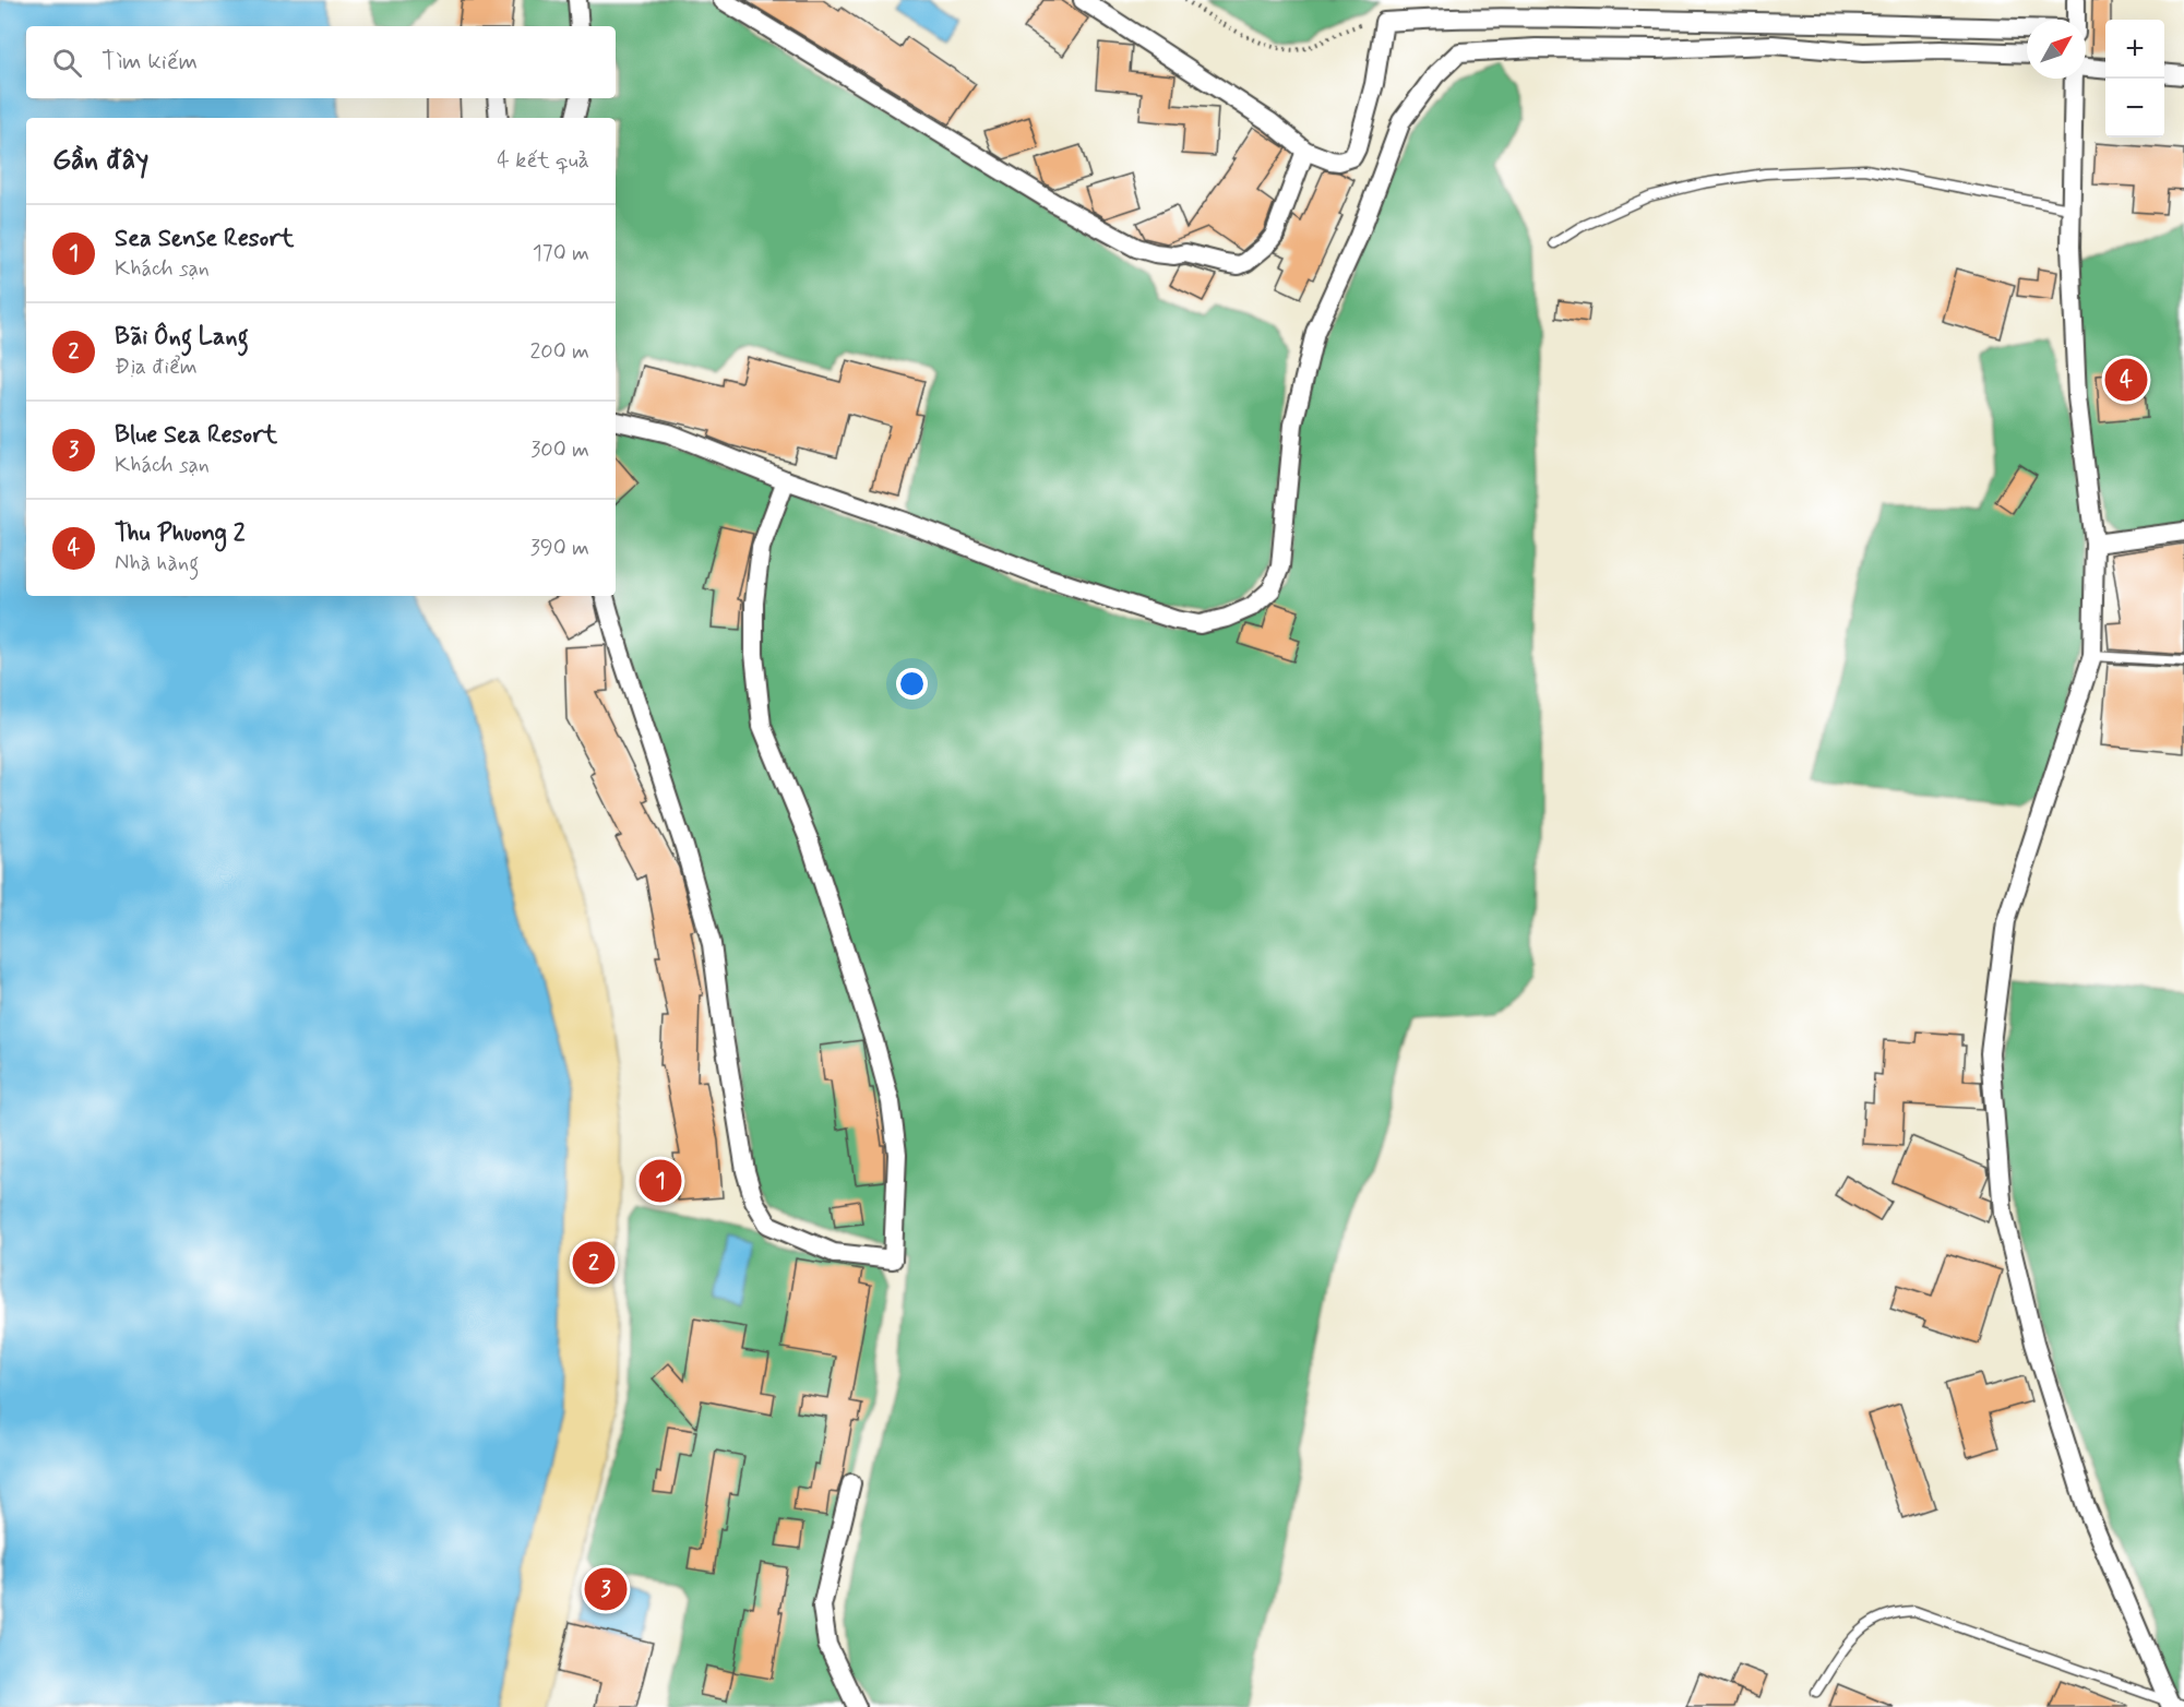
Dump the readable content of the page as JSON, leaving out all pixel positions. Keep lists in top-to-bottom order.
{
  "north": "top right",
  "page": {
    "map_buttons": ["+", "−"],
    "search": "Tìm kiếm",
    "heading": ["Gần đây", "4 kết quả"],
    "list": [
      {
        "mark": "1",
        "name": "Sea Sense Resort",
        "note": "Khách sạn",
        "value": "170 m"
      },
      {
        "mark": "2",
        "name": "Bãi Ông Lang",
        "note": "Địa điểm",
        "value": "200 m"
      },
      {
        "mark": "3",
        "name": "Blue Sea Resort",
        "note": "Khách sạn",
        "value": "300 m"
      },
      {
        "mark": "4",
        "name": "Thu Phuong 2",
        "note": "Nhà hàng",
        "value": "390 m"
      }
    ],
    "pins": [
      "4",
      "1",
      "2",
      "3"
    ]
  }
}
